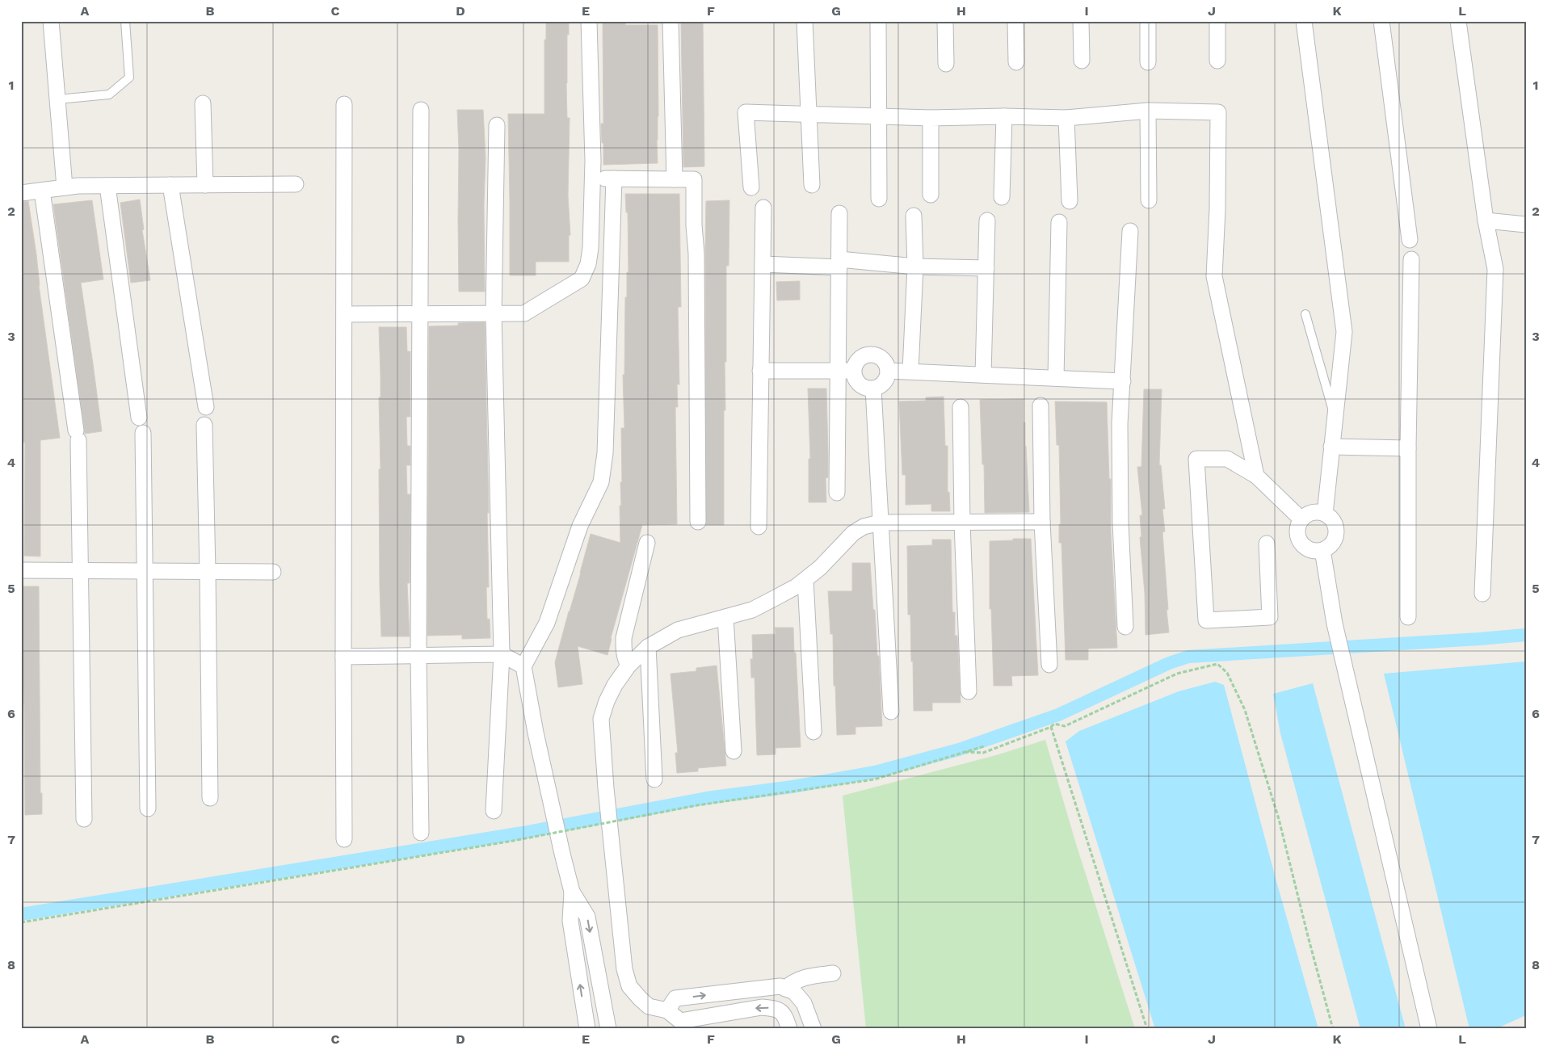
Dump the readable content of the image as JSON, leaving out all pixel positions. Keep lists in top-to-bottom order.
{
  "grid": {
    "columns": [
      "A",
      "B",
      "C",
      "D",
      "E",
      "F",
      "G",
      "H",
      "I",
      "J",
      "K",
      "L"
    ],
    "rows": [
      "1",
      "2",
      "3",
      "4",
      "5",
      "6",
      "7",
      "8"
    ]
  }
}
